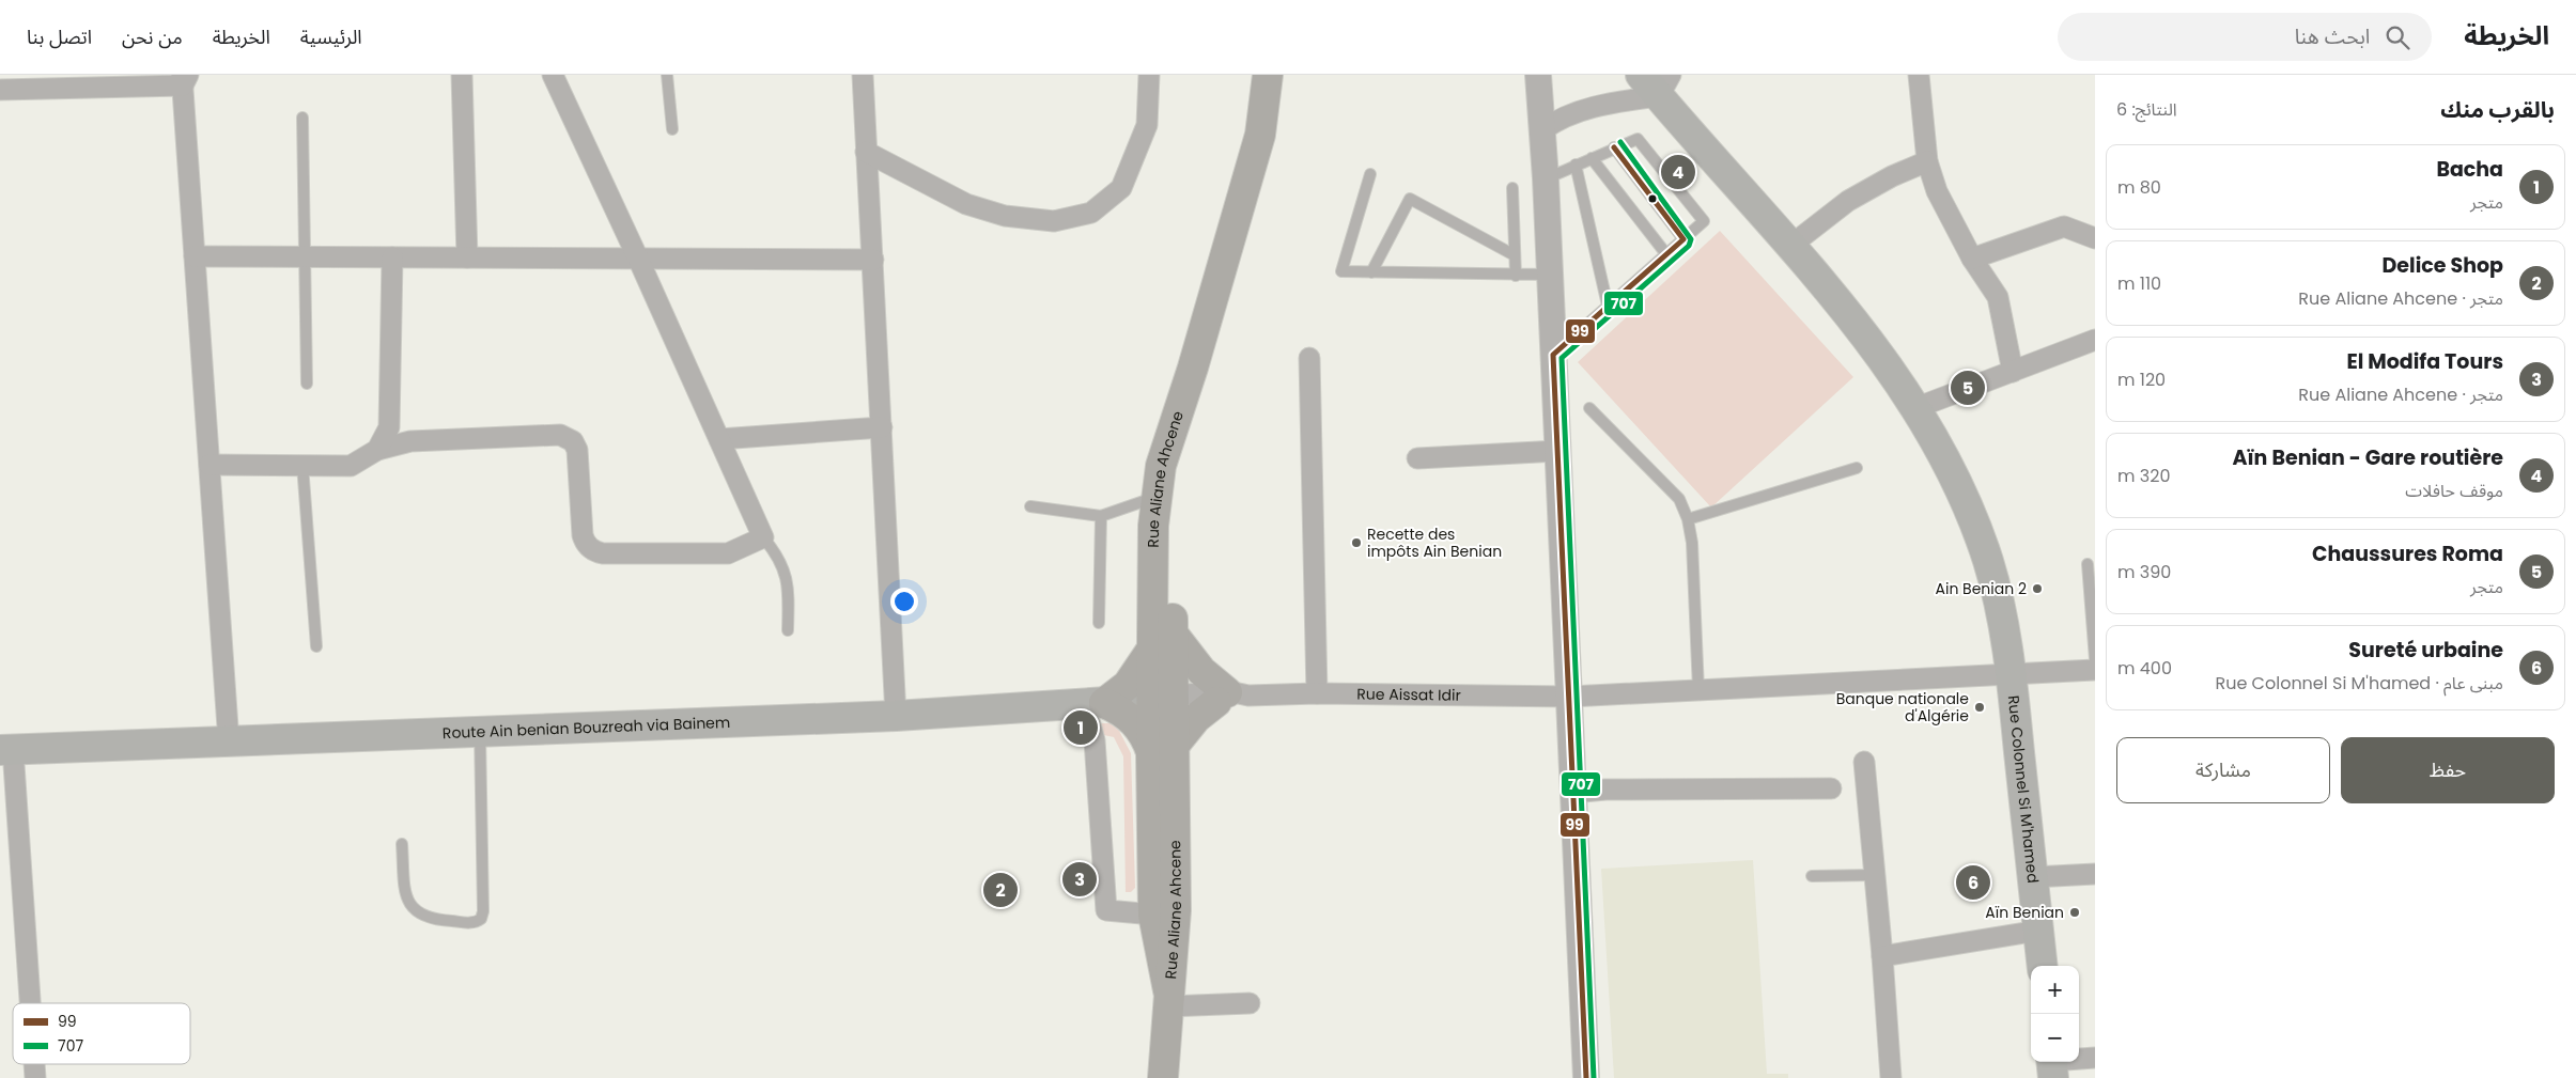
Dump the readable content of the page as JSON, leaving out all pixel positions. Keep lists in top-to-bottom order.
{
  "streets": {
    "main road": ["Rue Aliane Ahcene", "Route Ain benian Bouzreah via Bainem", "Rue Colonnel Si M'hamed"],
    "street": ["Rue Aissat Idir"]
  },
  "crossings": [
    ["Rue Aliane Ahcene", "Rue Aissat Idir"],
    ["Rue Aliane Ahcene", "Route Ain benian Bouzreah via Bainem"],
    ["Rue Aissat Idir", "Route Ain benian Bouzreah via Bainem"],
    ["Rue Aissat Idir", "Rue Colonnel Si M'hamed"]
  ],
  "places": [
    "Recette des impôts Ain Benian",
    "Ain Benian 2",
    "Banque nationale d'Algérie",
    "Aïn Benian"
  ],
  "lines": ["transit line 707", "transit line 99"],
  "legend": ["99", "707"],
  "page": {
    "header": "الخريطة",
    "search": "ابحث هنا",
    "nav": [
      "الرئيسية",
      "الخريطة",
      "من نحن",
      "اتصل بنا"
    ],
    "heading": ["بالقرب منك", "النتائج: 6"],
    "list": [
      {
        "mark": "1",
        "name": "Bacha",
        "note": "متجر",
        "value": "80 m"
      },
      {
        "mark": "2",
        "name": "Delice Shop",
        "note": "متجر · Rue Aliane Ahcene",
        "value": "110 m"
      },
      {
        "mark": "3",
        "name": "El Modifa Tours",
        "note": "متجر · Rue Aliane Ahcene",
        "value": "120 m"
      },
      {
        "mark": "4",
        "name": "Aïn Benian - Gare routière",
        "note": "موقف حافلات",
        "value": "320 m"
      },
      {
        "mark": "5",
        "name": "Chaussures Roma",
        "note": "متجر",
        "value": "390 m"
      },
      {
        "mark": "6",
        "name": "Sureté urbaine",
        "note": "مبنى عام · Rue Colonnel Si M'hamed",
        "value": "400 m"
      }
    ],
    "pins": [
      "4",
      "5",
      "1",
      "3",
      "6",
      "2"
    ],
    "buttons": ["حفظ", "مشاركة"],
    "map_buttons": ["+", "−"]
  }
}
